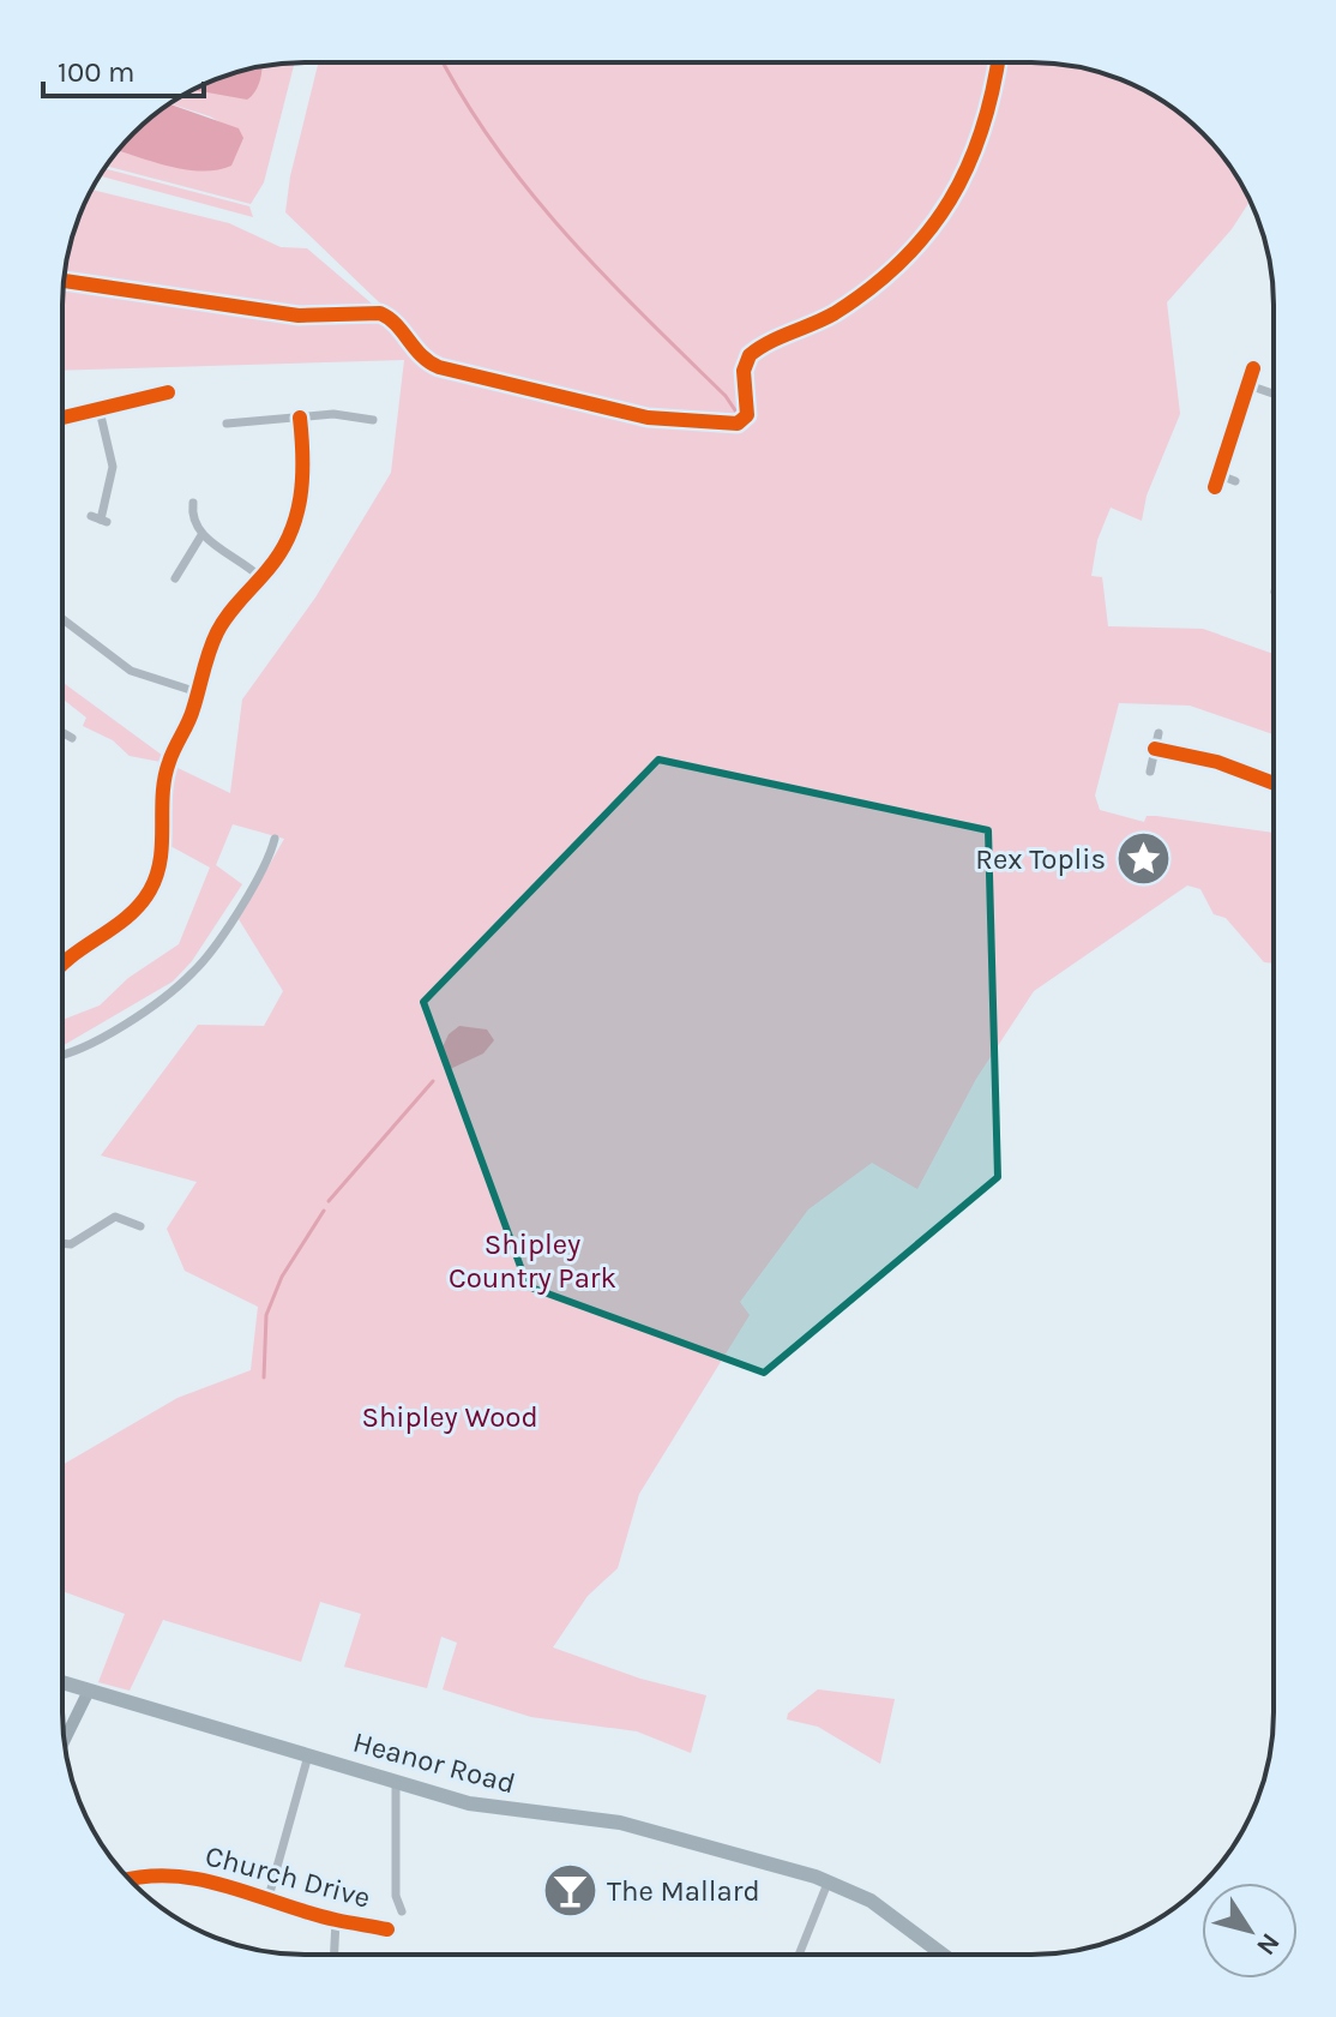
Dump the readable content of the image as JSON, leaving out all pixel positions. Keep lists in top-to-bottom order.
{
  "streets": {
    "main road": ["Heanor Road"],
    "street": ["Church Drive"]
  },
  "parks": ["Shipley Country Park", "Shipley Wood"],
  "places": {
    "place": ["Rex Toplis"],
    "bar": ["The Mallard"]
  },
  "scale_bar": "100 m",
  "north": "bottom right"
}
